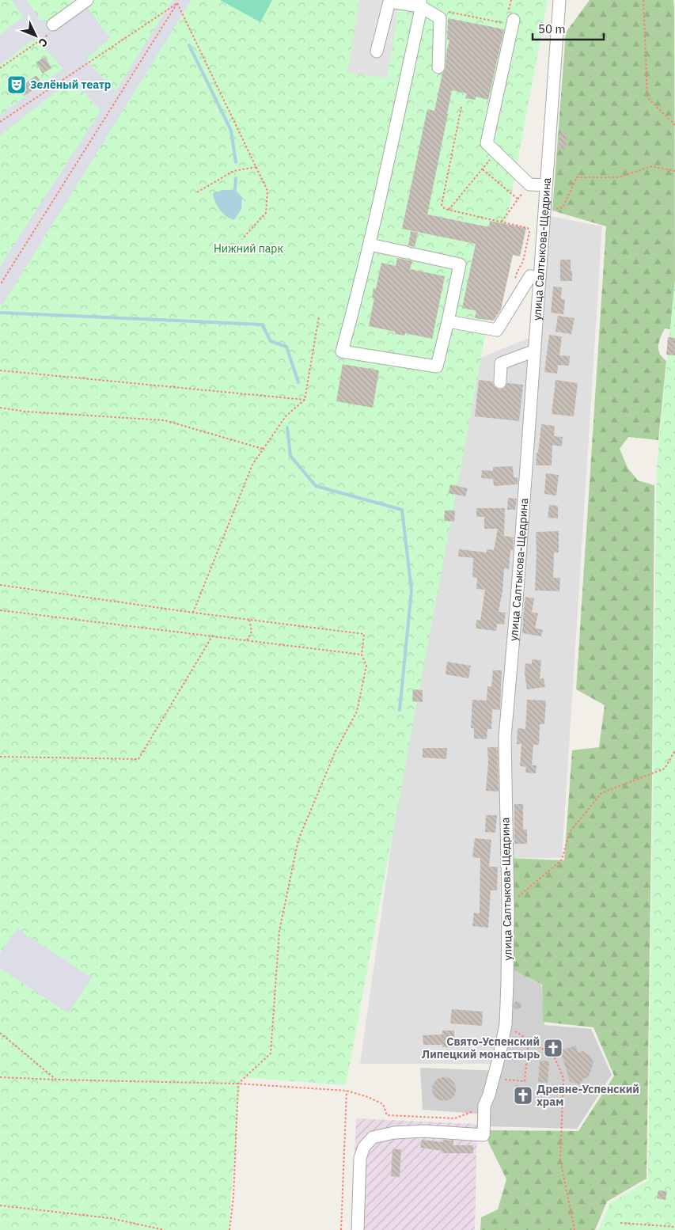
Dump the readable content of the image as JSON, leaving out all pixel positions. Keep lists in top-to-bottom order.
{
  "streets": {
    "street": ["улица Салтыкова-Щедрина"]
  },
  "parks": ["Нижний парк"],
  "places": {
    "theatre": ["Зелёный театр"],
    "church": ["Свято-Успенский Липецкий монастырь", "Древне-Успенский храм"]
  },
  "scale_bar": "50 m",
  "north": "bottom right"
}
